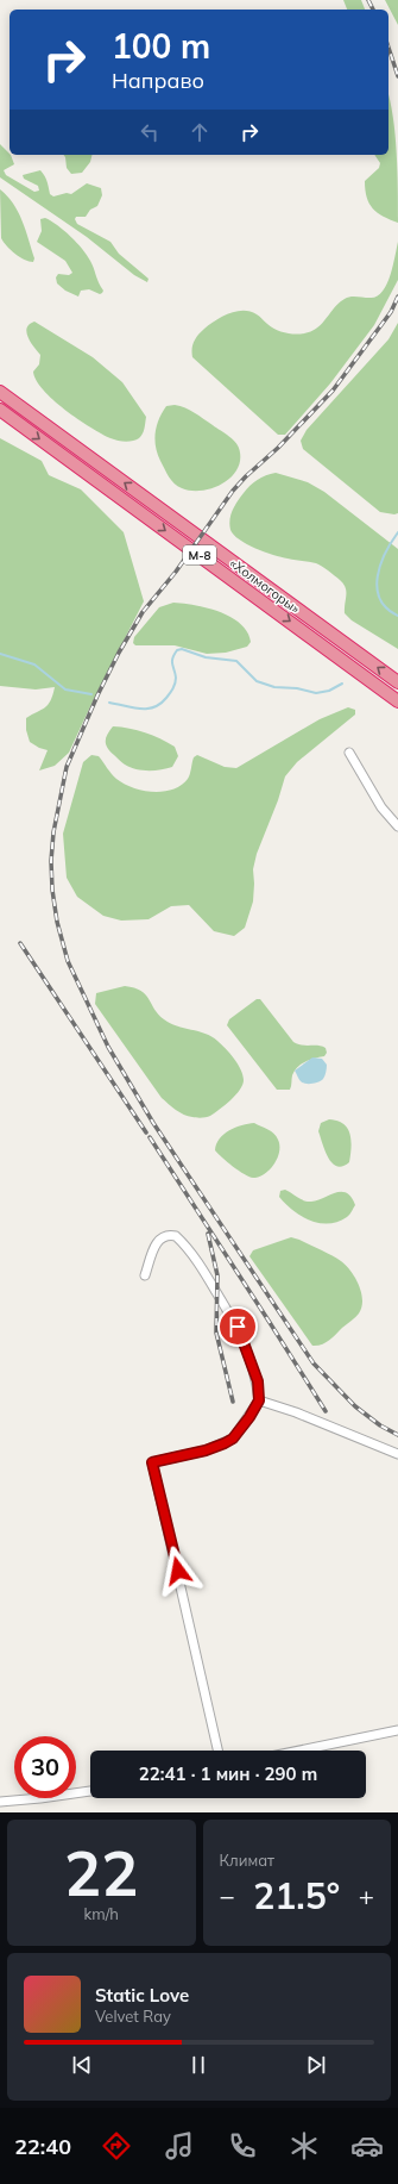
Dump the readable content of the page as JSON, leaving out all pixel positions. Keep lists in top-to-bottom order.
{
  "streets": {
    "highway": ["М-8", "«Холмогоры»"]
  },
  "page": {
    "turn": ["100 m", "Направо"],
    "limit": "30",
    "trip": "22:41 · 1 мин · 290 m",
    "tile": [
      ["22", "km/h"],
      "Климат"
    ],
    "heat": ["−", "21.5°", "+"],
    "song": ["Static Love", "Velvet Ray"],
    "tabs": "22:40"
  }
}
